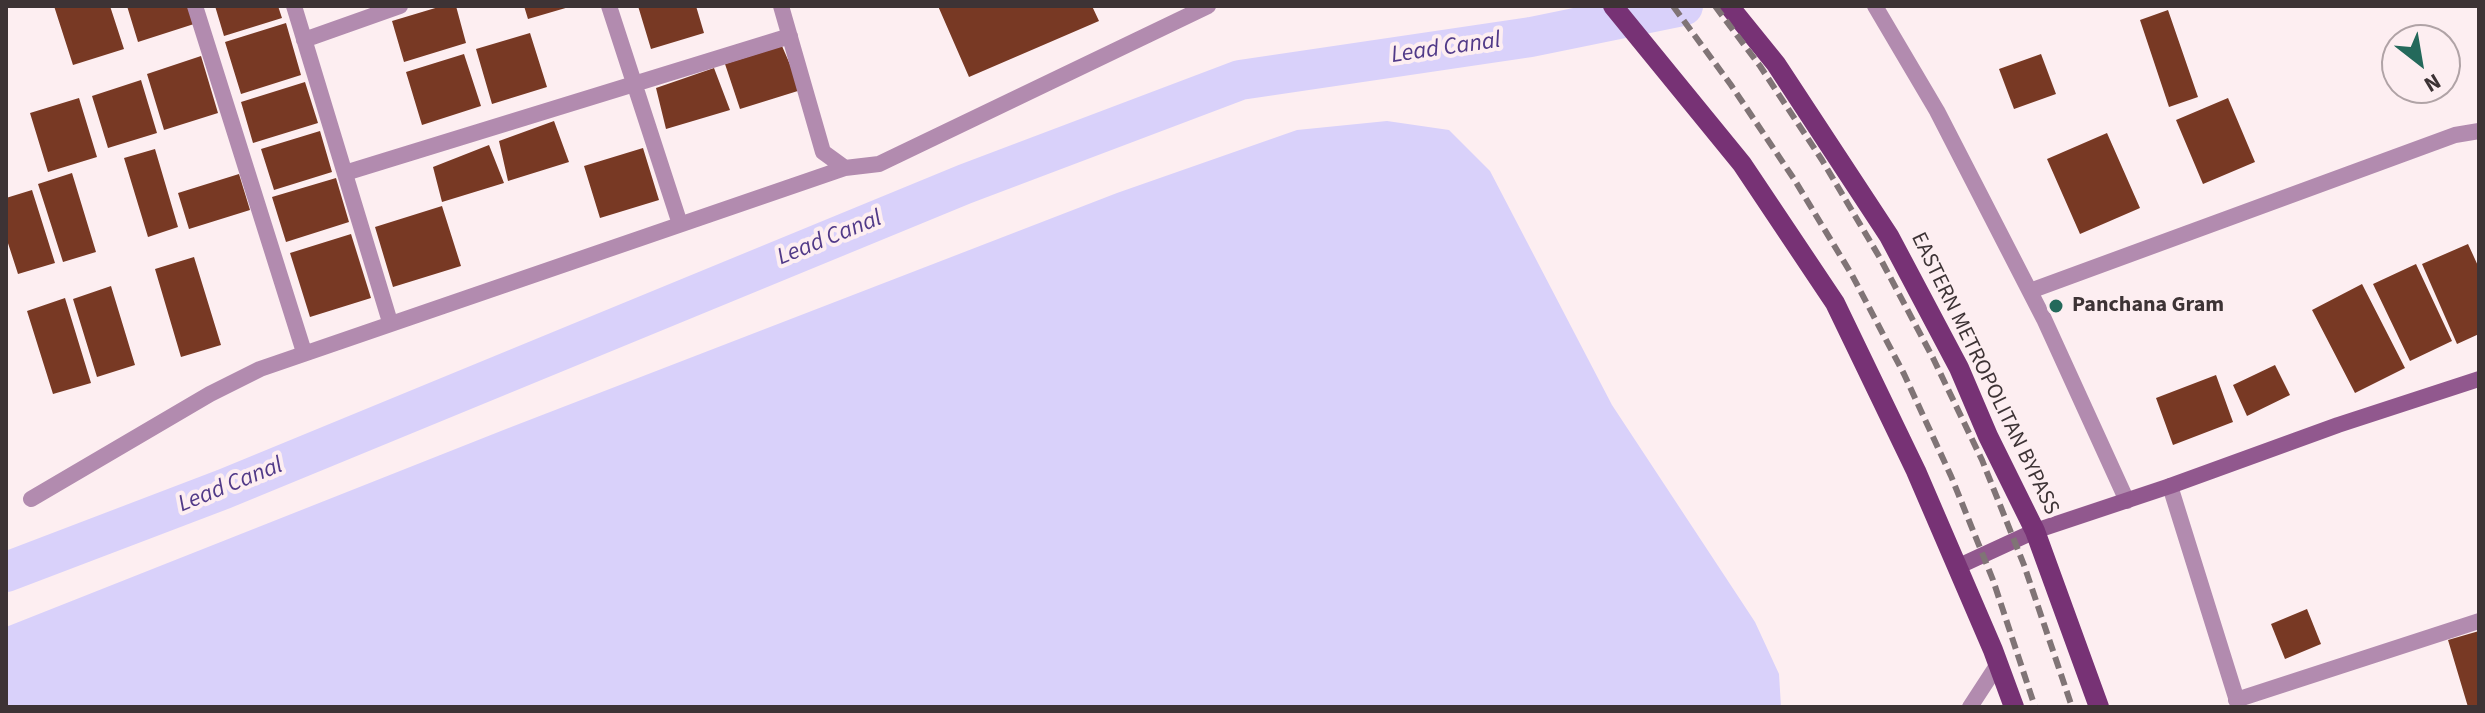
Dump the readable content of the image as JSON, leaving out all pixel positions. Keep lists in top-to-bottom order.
{
  "streets": {
    "main road": ["EASTERN METROPOLITAN BYPASS"]
  },
  "water": ["Lead Canal"],
  "places": ["Panchana Gram"],
  "north": "bottom right"
}
